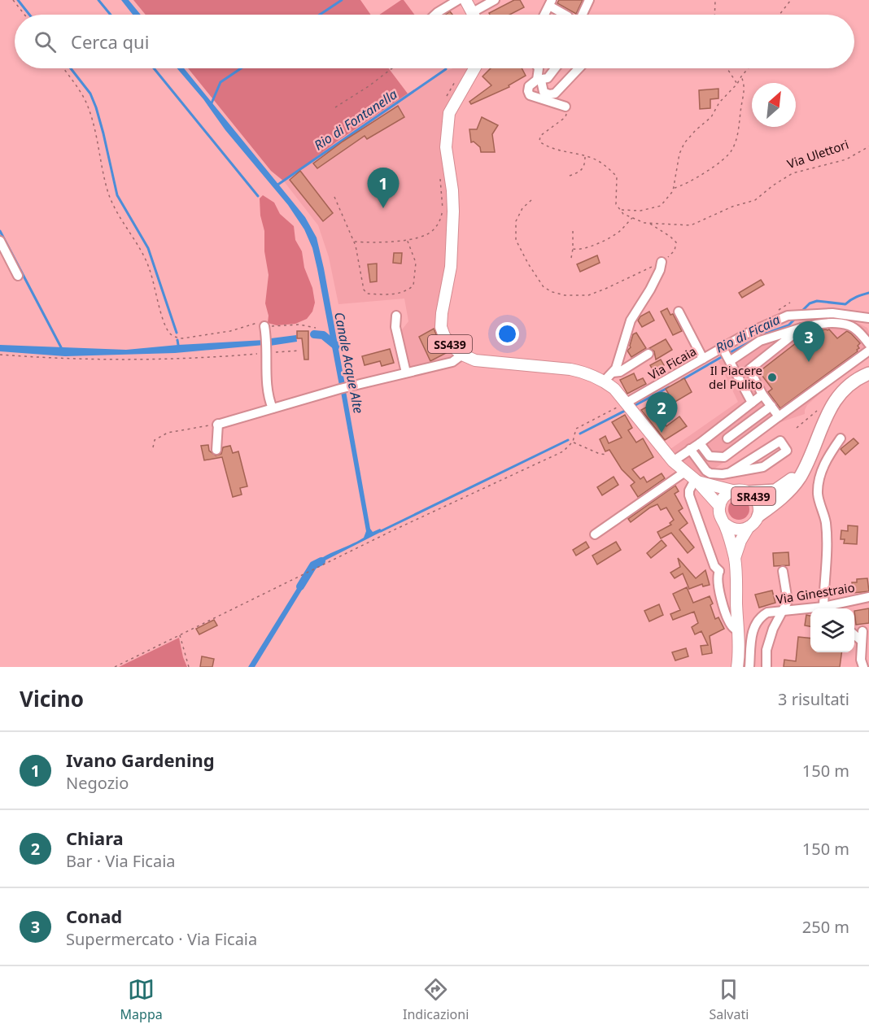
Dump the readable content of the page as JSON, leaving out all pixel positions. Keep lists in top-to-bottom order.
{
  "streets": {
    "main road": ["SS439", "SR439"],
    "street": ["Via Ficaia", "Via Ginestraio"],
    "path": ["Via Ulettori"]
  },
  "crossings": [
    ["SS439", "Via Ficaia"],
    ["SS439", "SR439"]
  ],
  "water": ["Rio di Fontanella", "Rio di Ficaia", "Canale Acque Alte"],
  "places": ["Il Piacere del Pulito"],
  "north": "top right",
  "page": {
    "search": "Cerca qui",
    "pins": ["1", "3", "2"],
    "heading": ["Vicino", "3 risultati"],
    "list": [
      {
        "mark": "1",
        "name": "Ivano Gardening",
        "note": "Negozio",
        "value": "150 m"
      },
      {
        "mark": "2",
        "name": "Chiara",
        "note": "Bar · Via Ficaia",
        "value": "150 m"
      },
      {
        "mark": "3",
        "name": "Conad",
        "note": "Supermercato · Via Ficaia",
        "value": "250 m"
      }
    ],
    "nav": ["Mappa", "Indicazioni", "Salvati"]
  }
}
